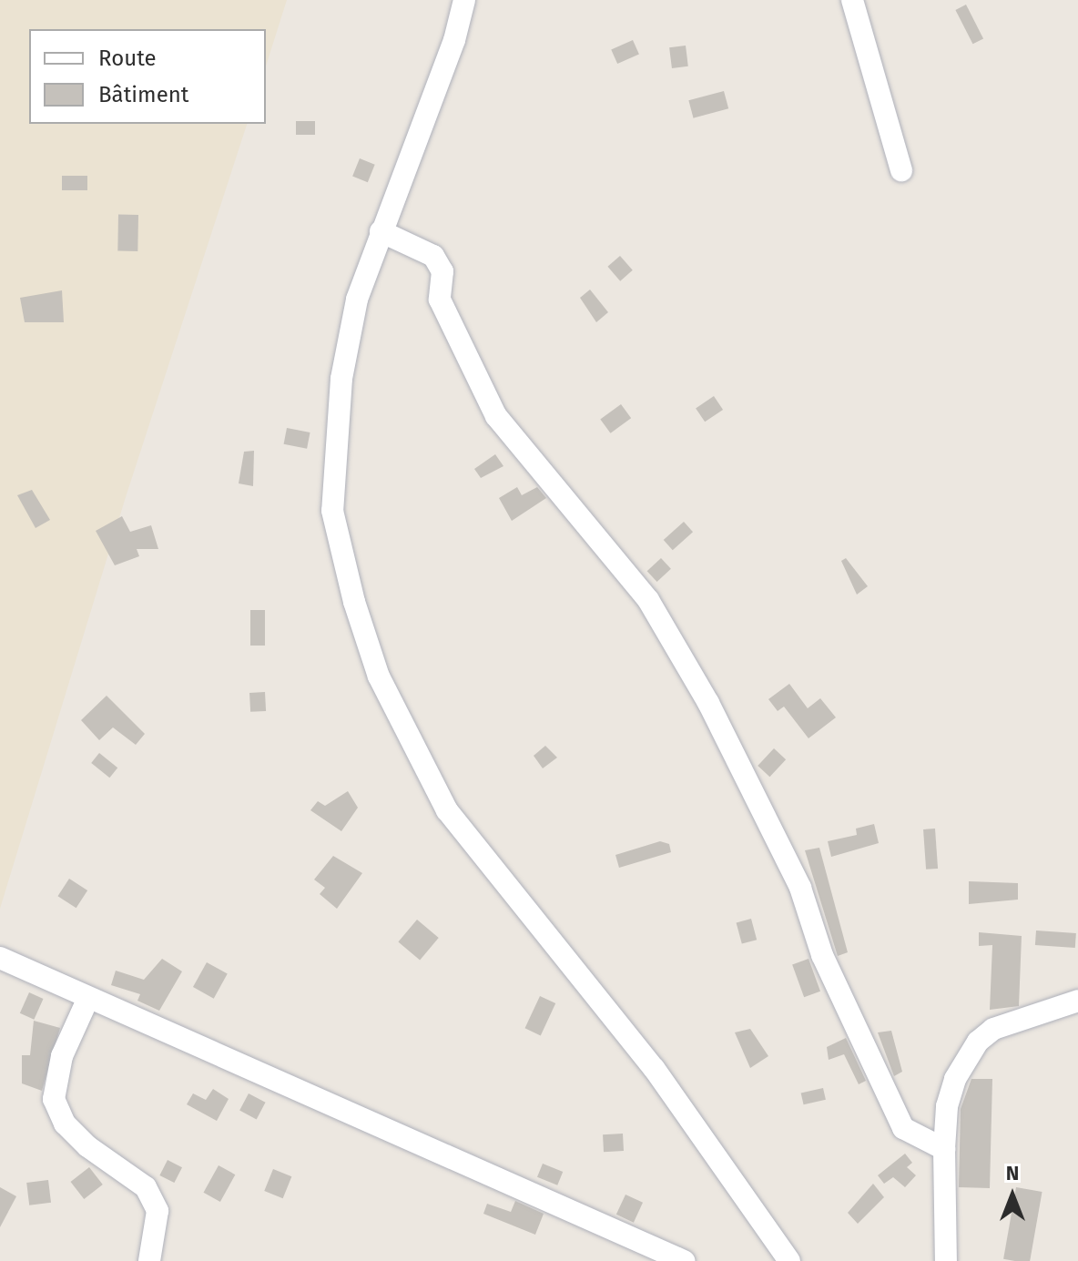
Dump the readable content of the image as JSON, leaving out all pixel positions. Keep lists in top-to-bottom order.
{
  "legend": ["Route", "Bâtiment"],
  "north": "top"
}
